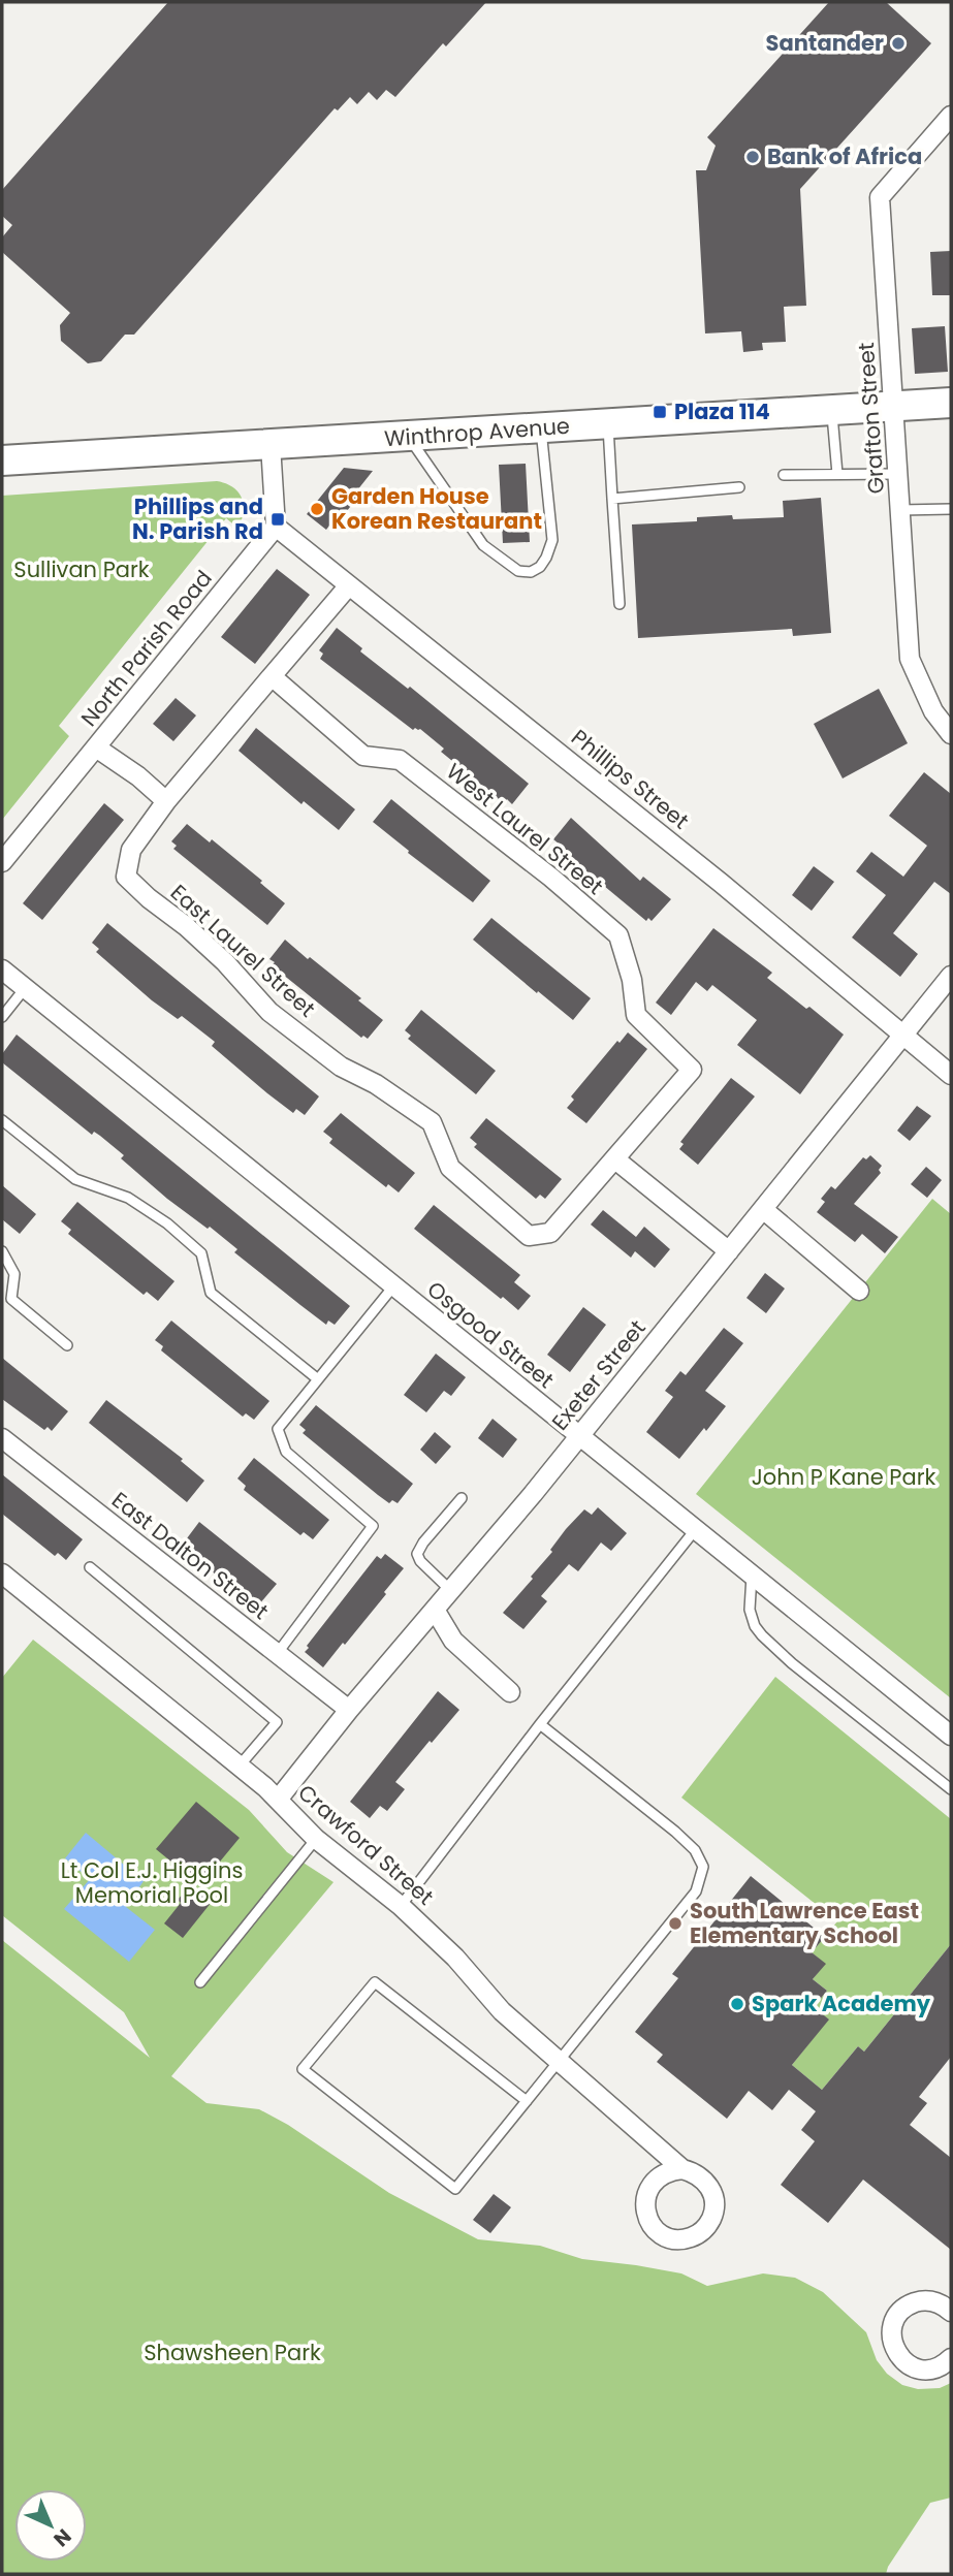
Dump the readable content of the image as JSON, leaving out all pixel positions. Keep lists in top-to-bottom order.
{
  "streets": {
    "main road": ["Winthrop Avenue"],
    "street": [
      "Grafton Street",
      "North Parish Road",
      "Phillips Street",
      "West Laurel Street",
      "East Laurel Street",
      "Osgood Street",
      "Exeter Street",
      "East Dalton Street",
      "Crawford Street"
    ]
  },
  "crossings": [
    ["Grafton Street", "Winthrop Avenue"],
    ["North Parish Road", "Phillips Street"],
    ["Phillips Street", "Exeter Street"],
    ["West Laurel Street", "East Laurel Street"],
    ["Osgood Street", "Exeter Street"],
    ["Exeter Street", "East Dalton Street"],
    ["Exeter Street", "Crawford Street"]
  ],
  "parks": [
    "Sullivan Park",
    "John P Kane Park",
    "Lt Col E.J. Higgins Memorial Pool",
    "Shawsheen Park"
  ],
  "places": {
    "other": [
      "Santander",
      "Bank of Africa",
      "Garden House Korean Restaurant",
      "South Lawrence East Elementary School",
      "Spark Academy"
    ],
    "transit": ["Plaza 114", "Phillips and N. Parish Rd"]
  },
  "north": "bottom right"
}
